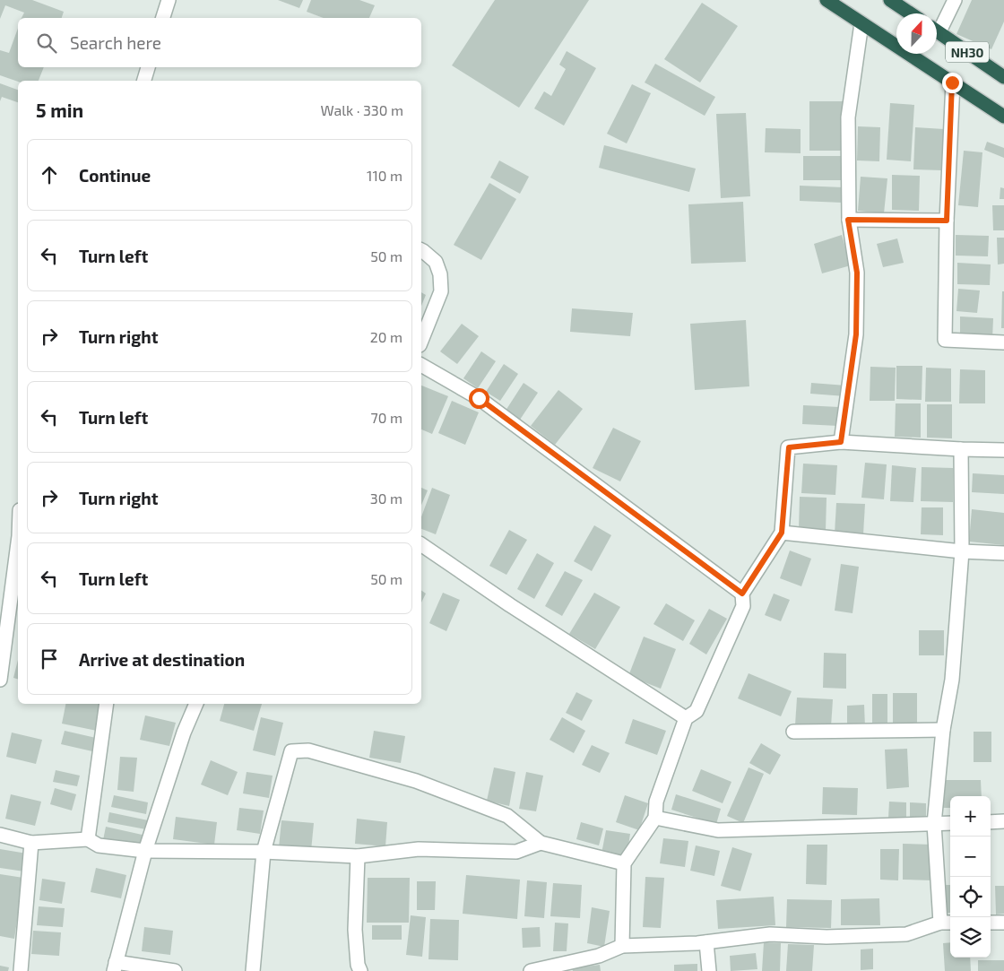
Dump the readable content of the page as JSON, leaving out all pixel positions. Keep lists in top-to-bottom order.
{
  "streets": {
    "highway": ["NH30"]
  },
  "north": "top",
  "page": {
    "search": "Search here",
    "heading": ["5 min", "Walk · 330 m"],
    "list": [
      ["Continue", "110 m"],
      ["Turn left", "50 m"],
      ["Turn right", "20 m"],
      ["Turn left", "70 m"],
      ["Turn right", "30 m"],
      ["Turn left", "50 m"],
      "Arrive at destination"
    ],
    "map_buttons": ["+", "−"]
  }
}
